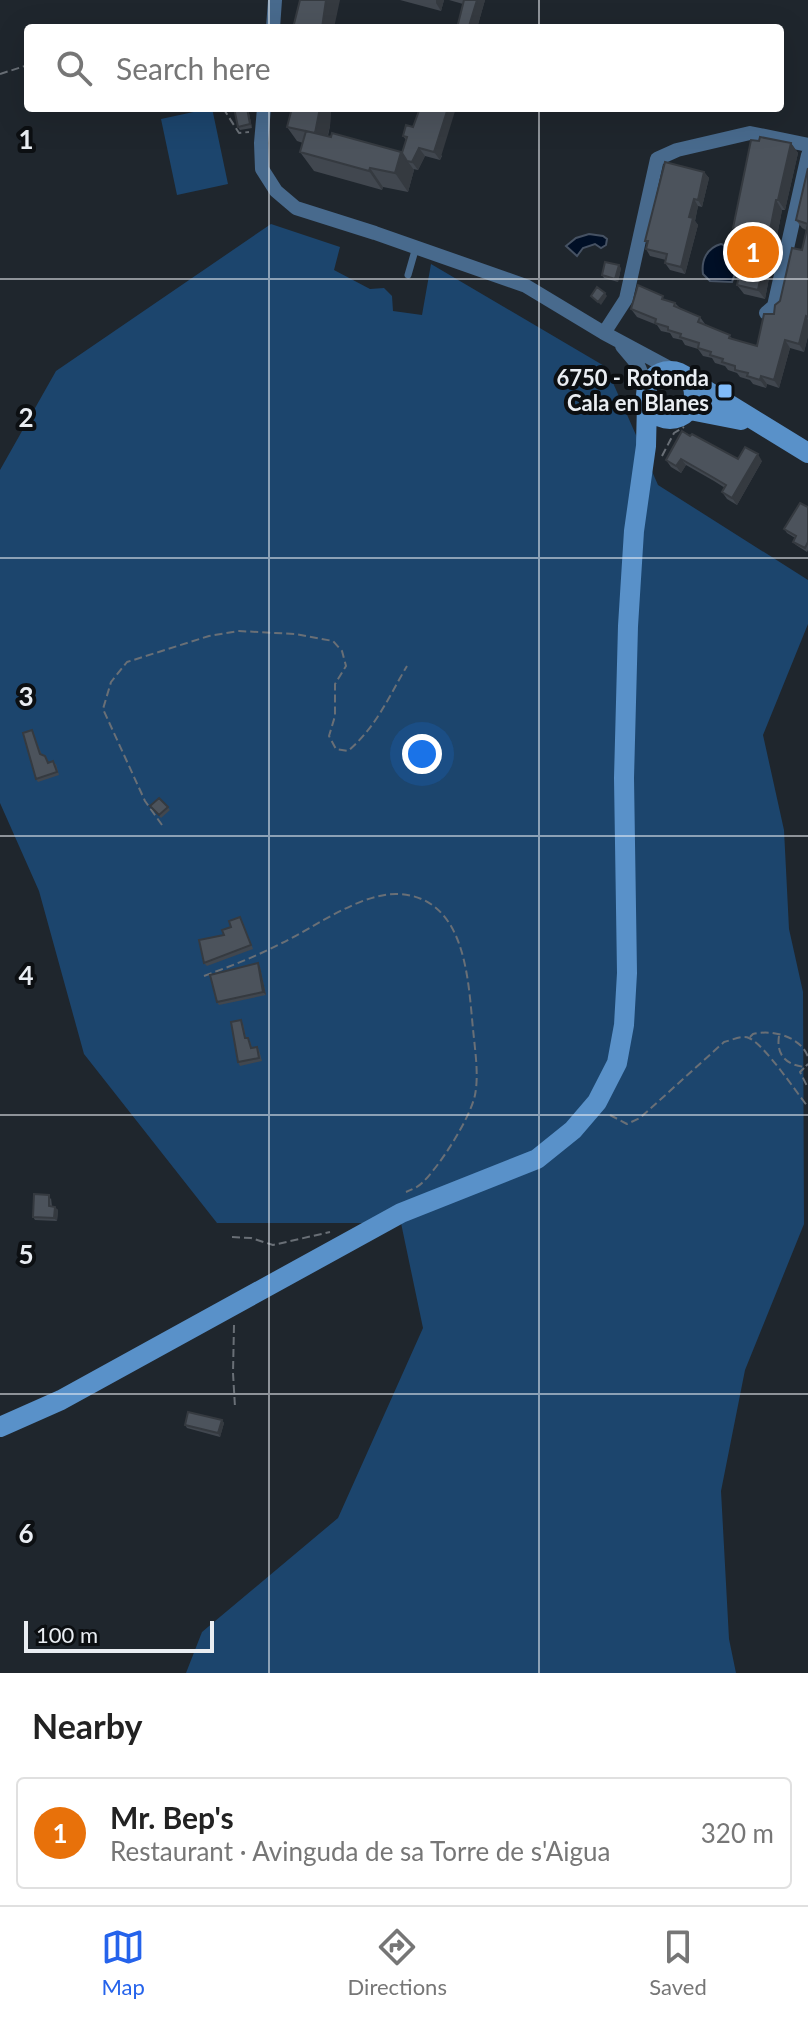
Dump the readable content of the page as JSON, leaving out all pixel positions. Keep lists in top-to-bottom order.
{
  "places": {
    "transit": ["6750 - Rotonda Cala en Blanes"]
  },
  "scale_bar": "100 m",
  "page": {
    "search": "Search here",
    "pins": "1",
    "scale": "100 m",
    "heading": "Nearby",
    "list": [
      {
        "mark": "1",
        "name": "Mr. Bep's",
        "note": "Restaurant · Avinguda de sa Torre de s'Aigua",
        "value": "320 m"
      }
    ],
    "nav": ["Map", "Directions", "Saved"]
  },
  "grid": {
    "rows": [
      "1",
      "2",
      "3",
      "4",
      "5",
      "6"
    ]
  }
}
